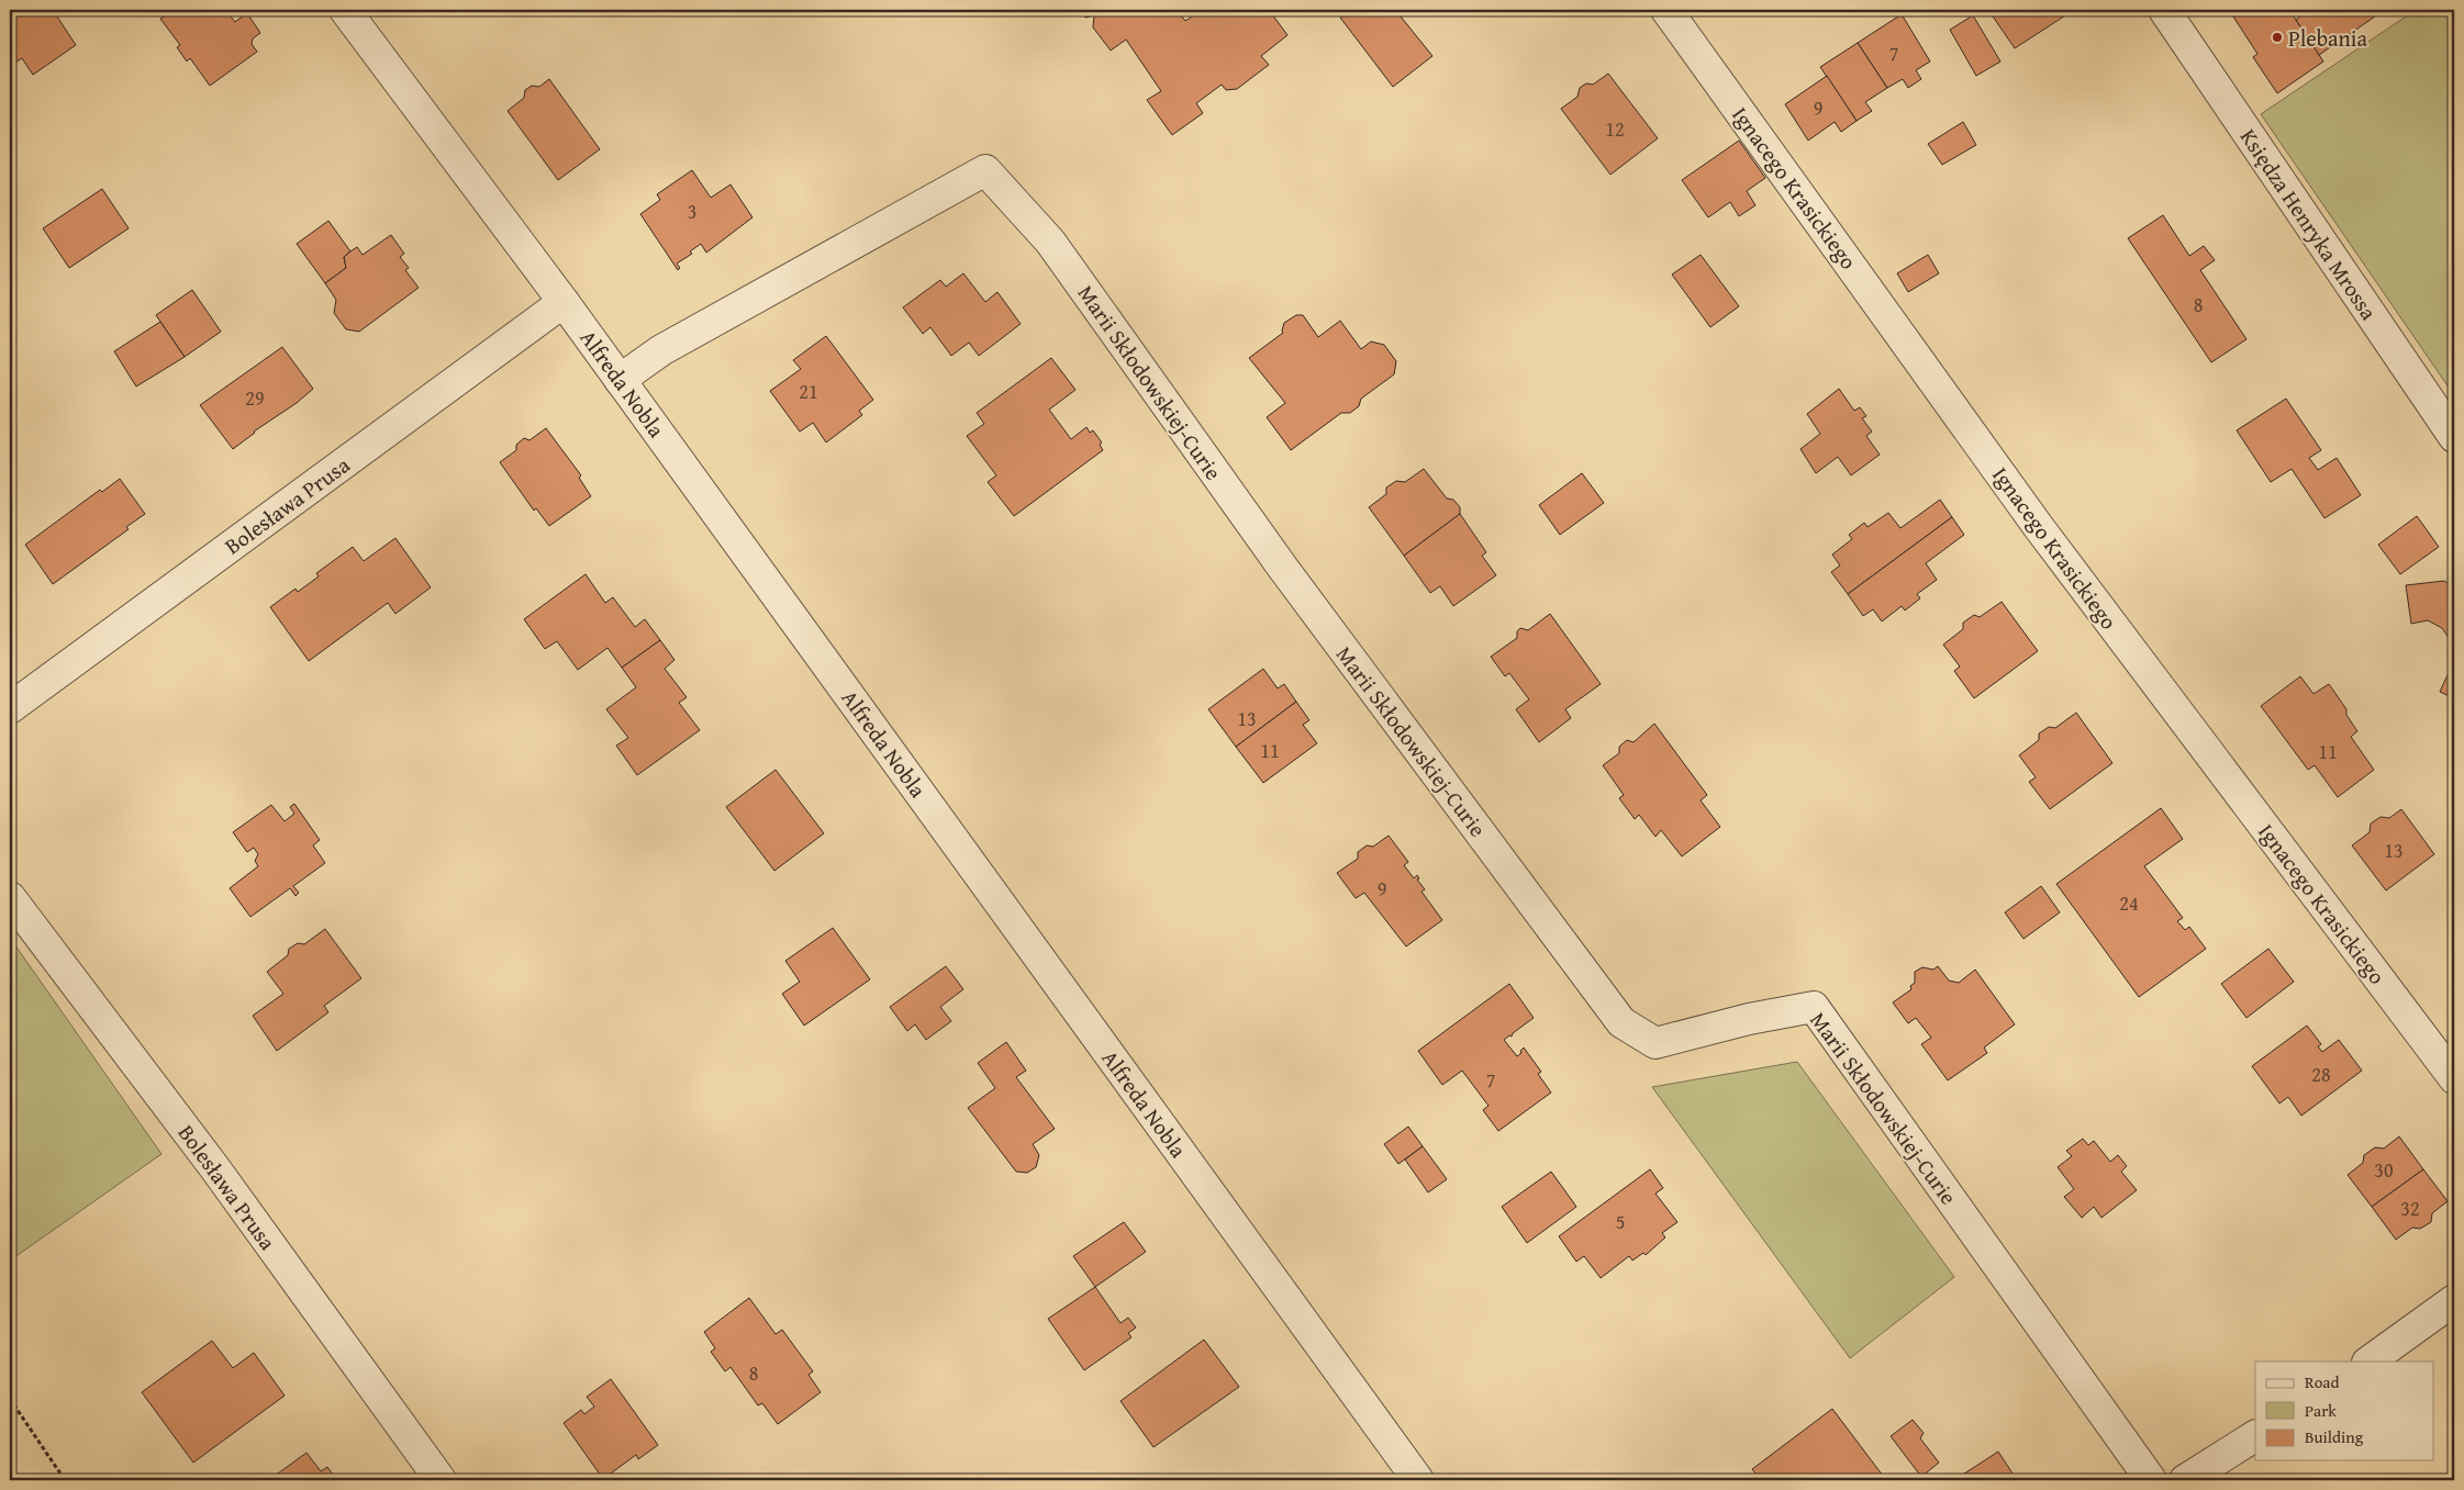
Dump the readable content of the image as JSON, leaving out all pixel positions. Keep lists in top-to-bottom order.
{
  "streets": {
    "street": [
      "Ignacego Krasickiego",
      "Księdza Henryka Mrossa",
      "Marii Skłodowskiej-Curie",
      "Alfreda Nobla",
      "Bolesława Prusa"
    ]
  },
  "crossings": [
    ["Marii Skłodowskiej-Curie", "Alfreda Nobla"],
    ["Alfreda Nobla", "Bolesława Prusa"]
  ],
  "places": ["Plebania"],
  "house_numbers": [
    "7",
    "9",
    "12",
    "3",
    "8",
    "21",
    "29",
    "13",
    "11",
    "11",
    "13",
    "9",
    "24",
    "28",
    "7",
    "30",
    "32",
    "5",
    "8"
  ],
  "legend": ["Road", "Park", "Building"]
}
